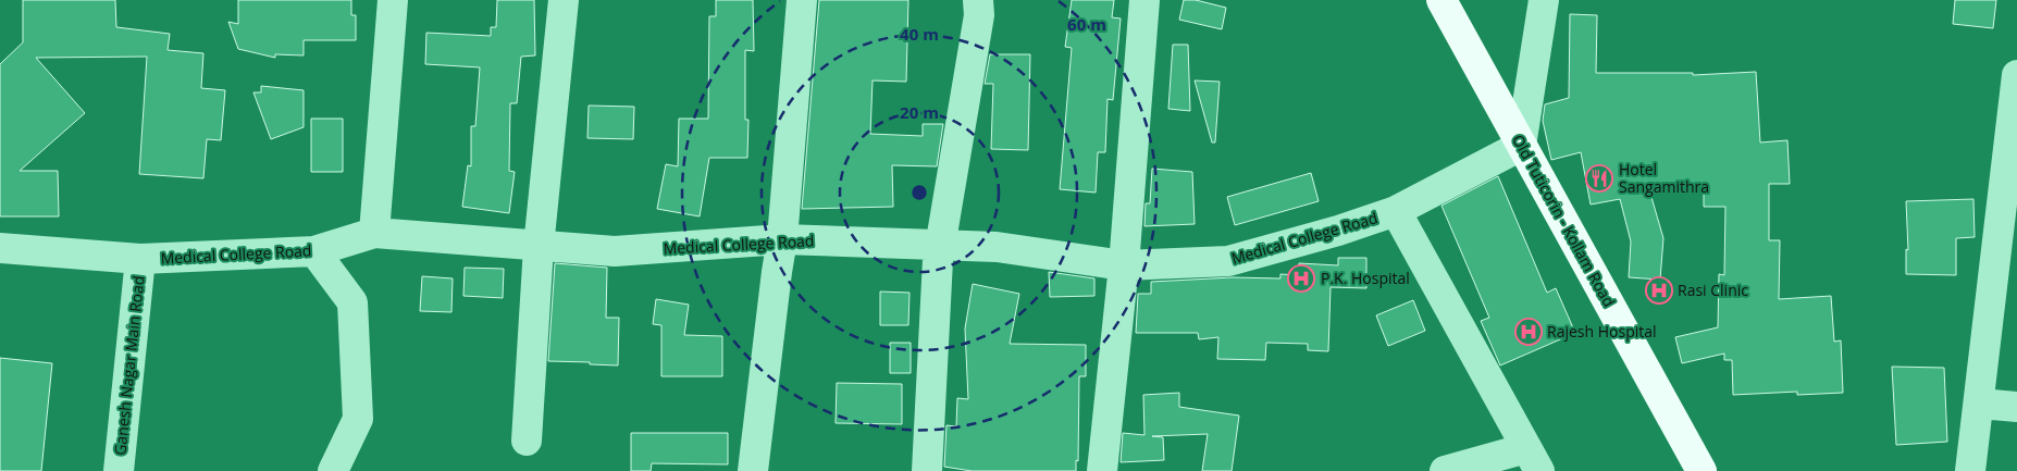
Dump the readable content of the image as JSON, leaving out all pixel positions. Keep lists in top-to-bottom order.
{
  "streets": {
    "main road": ["Old Tuticorin - Kollam Road"],
    "street": ["Medical College Road", "Ganesh Nagar Main Road"]
  },
  "crossings": [
    ["Old Tuticorin - Kollam Road", "Medical College Road"],
    ["Medical College Road", "Ganesh Nagar Main Road"]
  ],
  "places": {
    "restaurant": ["Hotel Sangamithra"],
    "hospital": ["P.K. Hospital", "Rasi Clinic", "Rajesh Hospital"]
  },
  "rings": ["60 m", "40 m", "20 m"]
}
